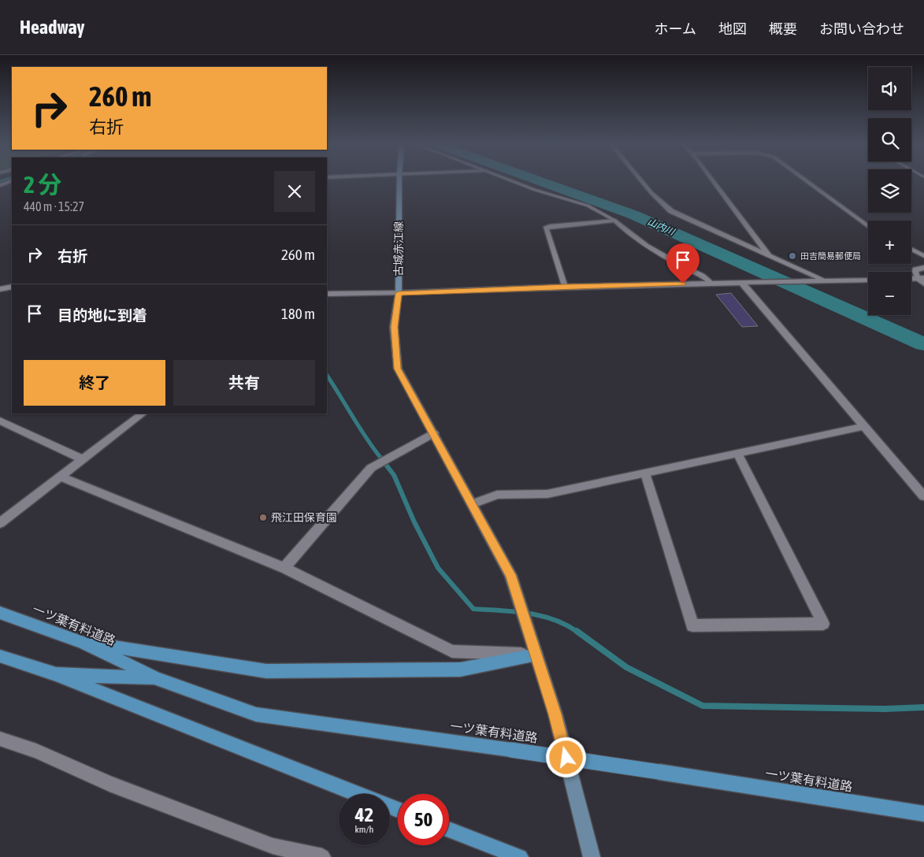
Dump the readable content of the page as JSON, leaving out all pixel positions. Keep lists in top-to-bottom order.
{
  "streets": {
    "main road": ["古城赤江線", "一ツ葉有料道路"]
  },
  "water": ["山内川"],
  "places": ["田吉簡易郵便局", "飛江田保育園"],
  "page": {
    "header": "Headway",
    "nav": [
      "ホーム",
      "地図",
      "概要",
      "お問い合わせ"
    ],
    "map_buttons": ["+", "−"],
    "turn": ["260 m", "右折"],
    "heading": ["2 分", "440 m · 15:27"],
    "list": [
      {
        "name": "右折",
        "value": "260 m"
      },
      {
        "name": "目的地に到着",
        "value": "180 m"
      }
    ],
    "buttons": ["終了", "共有"],
    "speed": "42 km/h",
    "limit": "50"
  }
}
